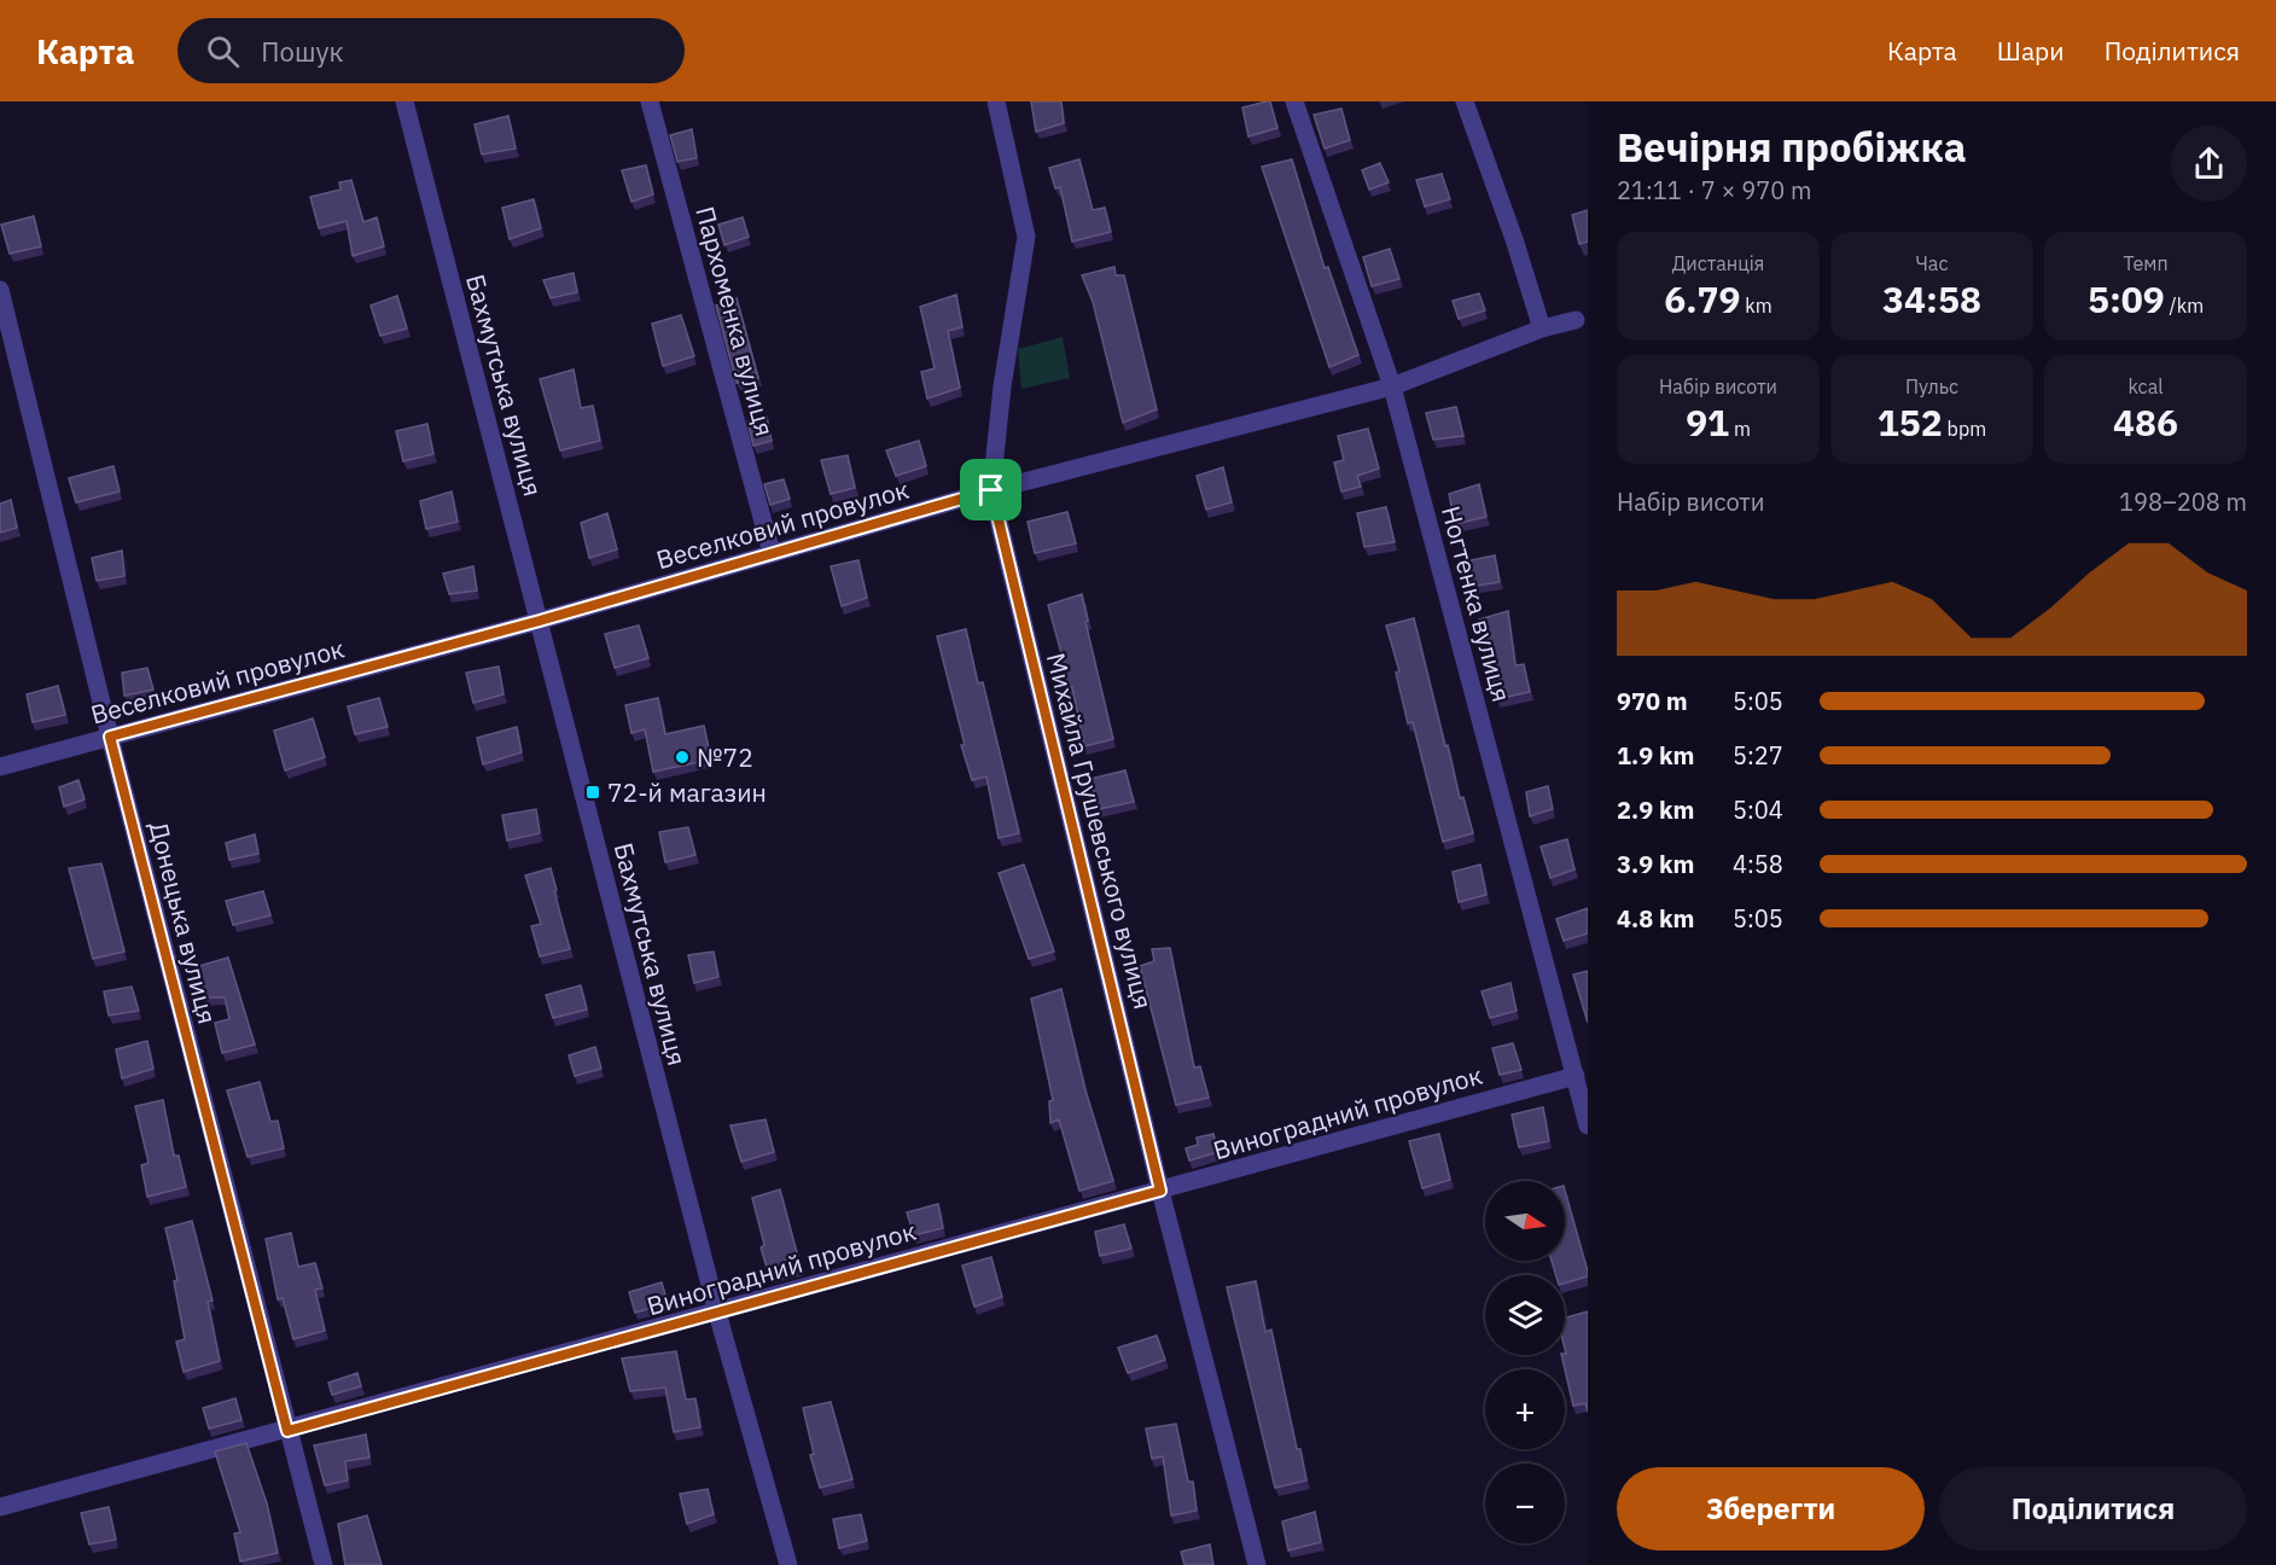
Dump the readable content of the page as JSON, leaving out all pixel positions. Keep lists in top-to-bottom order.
{
  "streets": {
    "street": [
      "Пархоменка вулиця",
      "Бахмутська вулиця",
      "Веселковий провулок",
      "Ногтенка вулиця",
      "Михайла Грушевського вулиця",
      "Донецька вулиця",
      "Виноградний провулок"
    ]
  },
  "crossings": [
    ["Пархоменка вулиця", "Веселковий провулок"],
    ["Бахмутська вулиця", "Веселковий провулок"],
    ["Бахмутська вулиця", "Виноградний провулок"],
    ["Веселковий провулок", "Ногтенка вулиця"],
    ["Веселковий провулок", "Михайла Грушевського вулиця"],
    ["Веселковий провулок", "Донецька вулиця"],
    ["Ногтенка вулиця", "Виноградний провулок"],
    ["Михайла Грушевського вулиця", "Виноградний провулок"],
    ["Донецька вулиця", "Виноградний провулок"]
  ],
  "places": {
    "other": ["№72"],
    "transit": ["72-й магазин"]
  },
  "north": "right",
  "page": {
    "header": "Карта",
    "search": "Пошук",
    "nav": ["Карта", "Шари", "Поділитися"],
    "heading": ["Вечірня пробіжка", "21:11 · 7 × 970 m"],
    "stats": [
      ["Дистанція", "6.79 km"],
      ["Час", "34:58"],
      ["Темп", "5:09 /km"],
      ["Набір висоти", "91 m"],
      ["Пульс", "152 bpm"],
      ["kcal", "486"]
    ],
    "chart": ["Набір висоти", "198–208 m"],
    "list": [
      {
        "name": "970 m",
        "note": "5:05"
      },
      {
        "name": "1.9 km",
        "note": "5:27"
      },
      {
        "name": "2.9 km",
        "note": "5:04"
      },
      {
        "name": "3.9 km",
        "note": "4:58"
      },
      {
        "name": "4.8 km",
        "note": "5:05"
      }
    ],
    "map_buttons": ["+", "−"],
    "buttons": ["Зберегти", "Поділитися"]
  }
}
